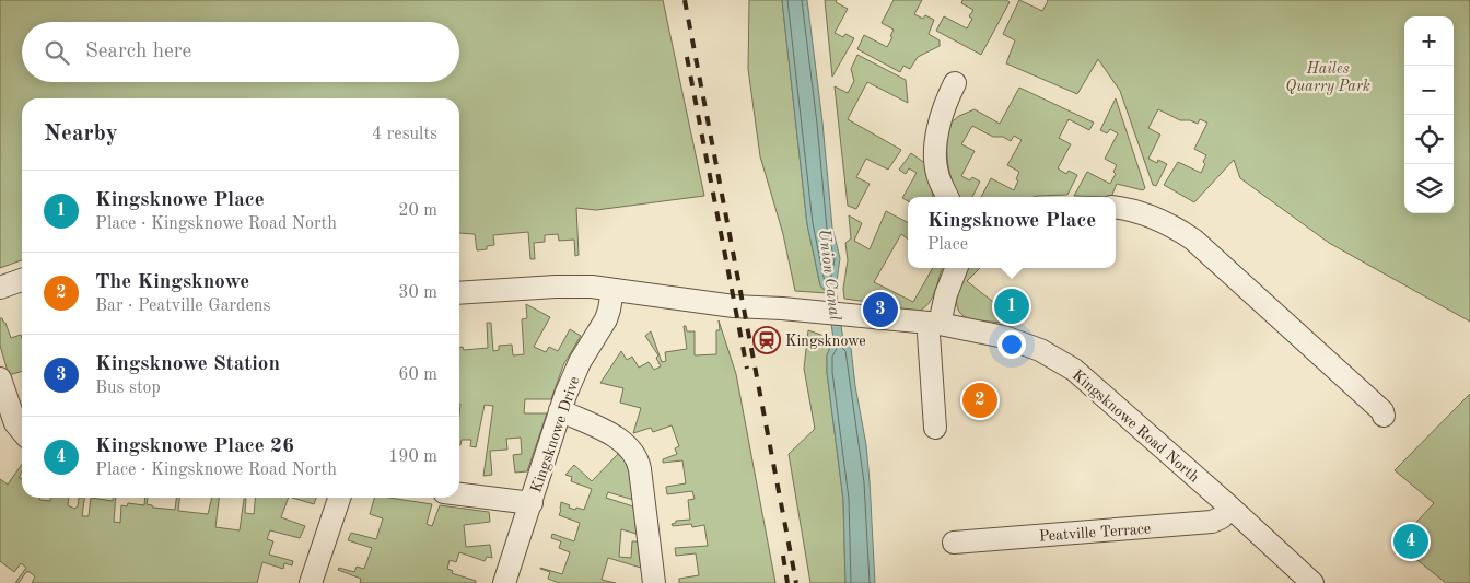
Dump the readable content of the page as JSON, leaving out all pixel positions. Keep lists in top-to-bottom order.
{
  "streets": {
    "street": ["Kingsknowe Road North", "Kingsknowe Drive", "Peatville Terrace"]
  },
  "crossings": [
    ["Kingsknowe Road North", "Kingsknowe Drive"],
    ["Kingsknowe Road North", "Peatville Terrace"]
  ],
  "water": ["Union Canal"],
  "parks": ["Hailes Quarry Park"],
  "places": {
    "station": ["Kingsknowe"]
  },
  "page": {
    "map_buttons": ["+", "−"],
    "search": "Search here",
    "heading": ["Nearby", "4 results"],
    "list": [
      {
        "mark": "1",
        "name": "Kingsknowe Place",
        "note": "Place · Kingsknowe Road North",
        "value": "20 m"
      },
      {
        "mark": "2",
        "name": "The Kingsknowe",
        "note": "Bar · Peatville Gardens",
        "value": "30 m"
      },
      {
        "mark": "3",
        "name": "Kingsknowe Station",
        "note": "Bus stop",
        "value": "60 m"
      },
      {
        "mark": "4",
        "name": "Kingsknowe Place 26",
        "note": "Place · Kingsknowe Road North",
        "value": "190 m"
      }
    ],
    "popup": ["Kingsknowe Place", "Place"],
    "pins": [
      "1",
      "3",
      "2",
      "4"
    ]
  }
}
